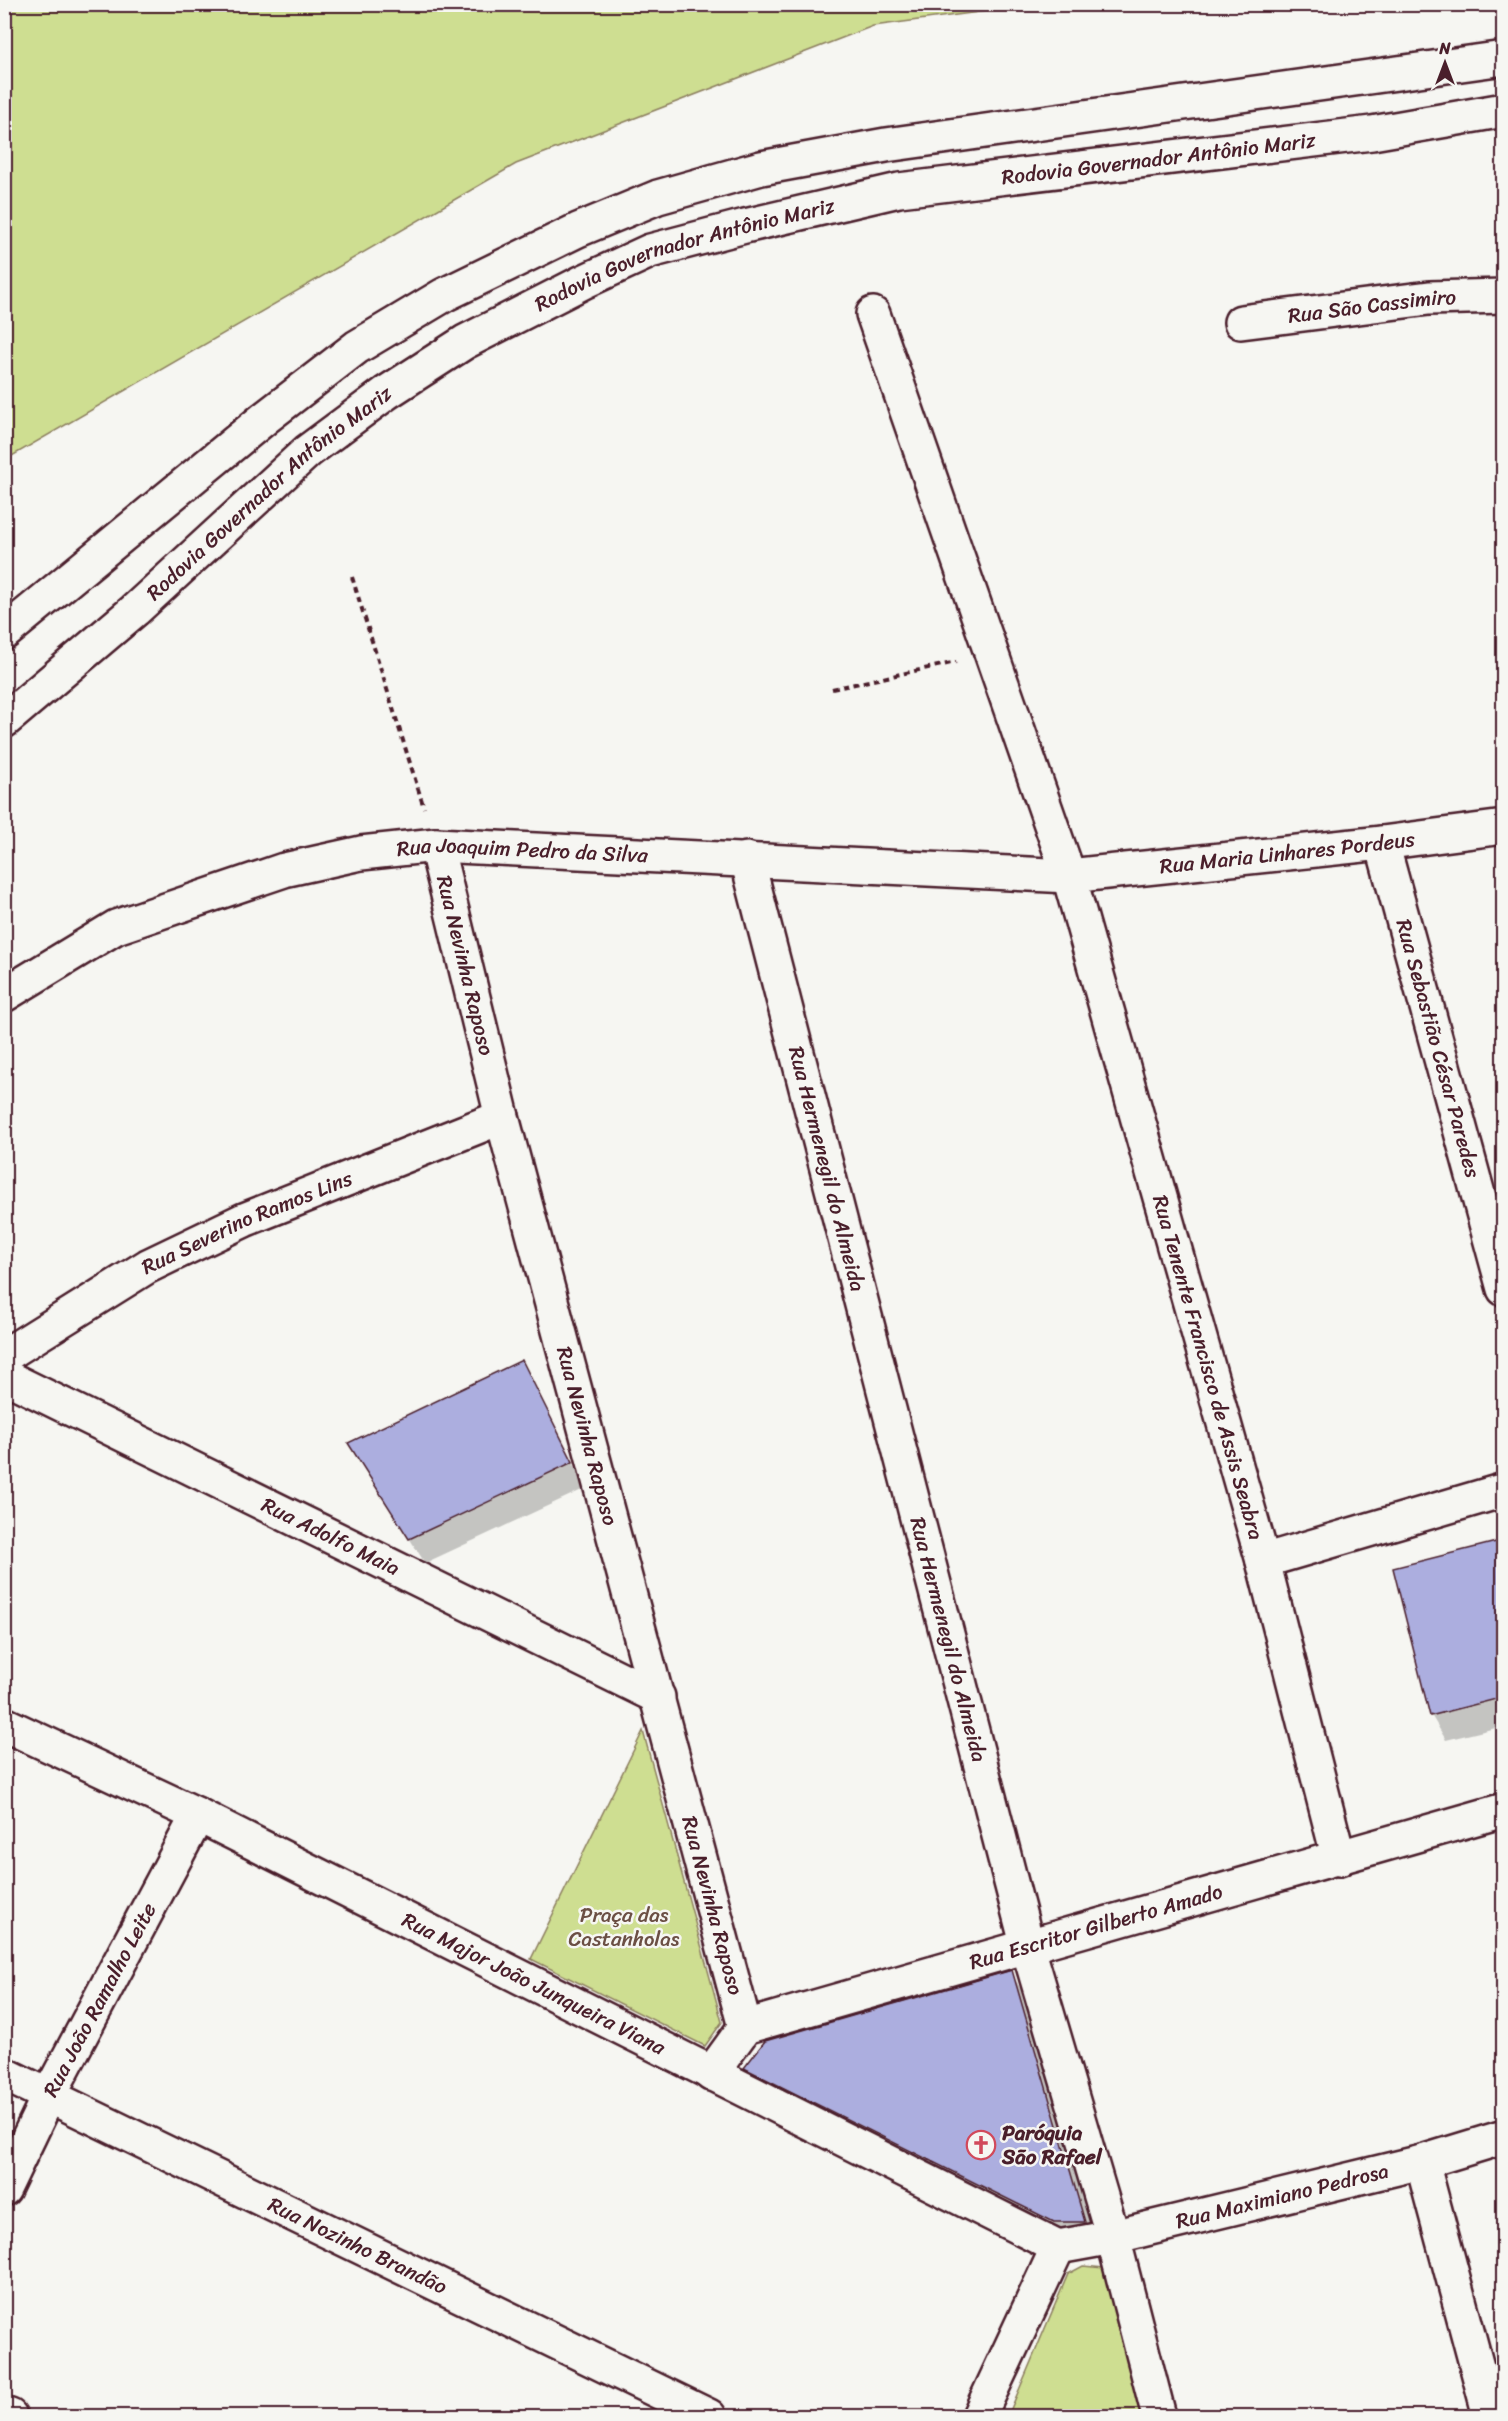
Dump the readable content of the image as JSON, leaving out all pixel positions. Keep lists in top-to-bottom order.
{
  "streets": {
    "main road": [
      "Rodovia Governador Antônio Mariz",
      "Rua São Cassimiro",
      "Rua Joaquim Pedro da Silva",
      "Rua Maria Linhares Pordeus",
      "Rua Nevinha Raposo",
      "Rua Sebastião César Paredes",
      "Rua Hermenegil do Almeida",
      "Rua Severino Ramos Lins",
      "Rua Tenente Francisco de Assis Seabra",
      "Rua Adolfo Maia",
      "Rua Escritor Gilberto Amado",
      "Rua Major João Junqueira Viana",
      "Rua João Ramalho Leite",
      "Rua Maximiano Pedrosa",
      "Rua Nozinho Brandão"
    ]
  },
  "crossings": [
    ["Rua Joaquim Pedro da Silva", "Rua Maria Linhares Pordeus"],
    ["Rua Joaquim Pedro da Silva", "Rua Nevinha Raposo"],
    ["Rua Joaquim Pedro da Silva", "Rua Hermenegil do Almeida"],
    ["Rua Joaquim Pedro da Silva", "Rua Tenente Francisco de Assis Seabra"],
    ["Rua Maria Linhares Pordeus", "Rua Sebastião César Paredes"],
    ["Rua Maria Linhares Pordeus", "Rua Tenente Francisco de Assis Seabra"],
    ["Rua Nevinha Raposo", "Rua Severino Ramos Lins"],
    ["Rua Nevinha Raposo", "Rua Adolfo Maia"],
    ["Rua Nevinha Raposo", "Rua Escritor Gilberto Amado"],
    ["Rua Hermenegil do Almeida", "Rua Escritor Gilberto Amado"],
    ["Rua Hermenegil do Almeida", "Rua Maximiano Pedrosa"],
    ["Rua Tenente Francisco de Assis Seabra", "Rua Escritor Gilberto Amado"],
    ["Rua Major João Junqueira Viana", "Rua João Ramalho Leite"],
    ["Rua Major João Junqueira Viana", "Rua Maximiano Pedrosa"],
    ["Rua João Ramalho Leite", "Rua Nozinho Brandão"]
  ],
  "parks": ["Praça das Castanholas"],
  "places": {
    "church": ["Paróquia São Rafael"]
  },
  "north": "top"
}
